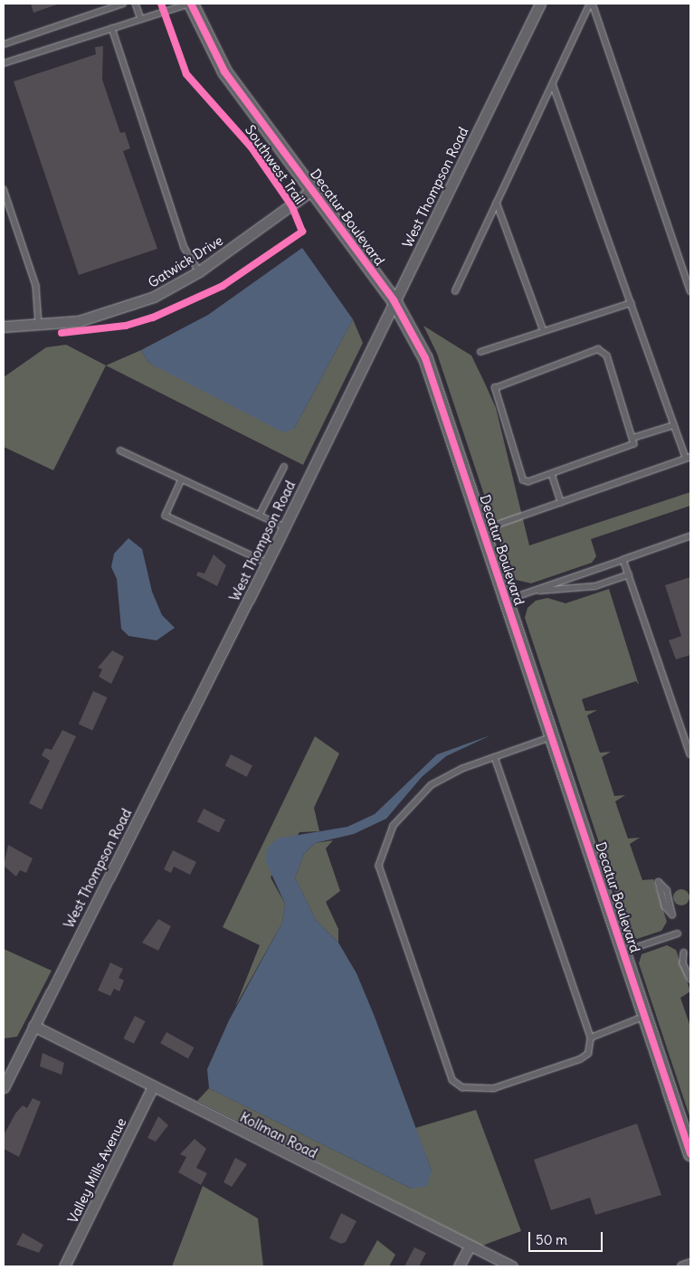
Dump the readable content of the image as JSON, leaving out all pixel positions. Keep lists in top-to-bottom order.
{
  "streets": {
    "street": [
      "West Thompson Road",
      "Decatur Boulevard",
      "Gatwick Drive",
      "Kollman Road",
      "Valley Mills Avenue"
    ],
    "cycle path": ["Southwest Trail"]
  },
  "crossings": [
    ["West Thompson Road", "Decatur Boulevard"],
    ["West Thompson Road", "Kollman Road"],
    ["Decatur Boulevard", "Gatwick Drive"],
    ["Kollman Road", "Valley Mills Avenue"]
  ],
  "scale_bar": "50 m"
}
